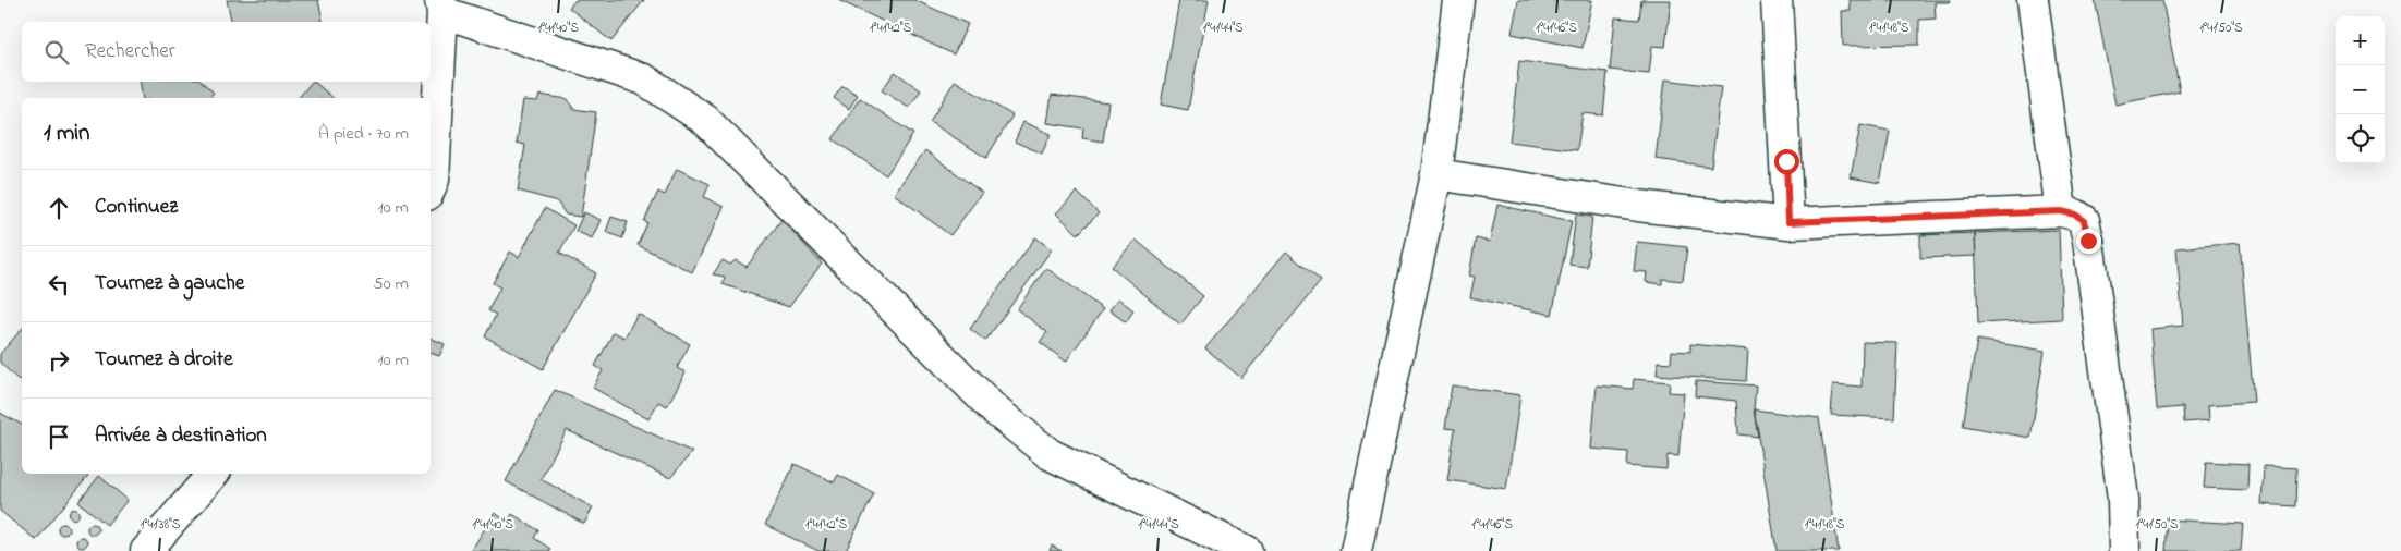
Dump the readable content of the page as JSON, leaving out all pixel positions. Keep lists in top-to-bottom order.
{
  "page": {
    "map_buttons": ["+", "−"],
    "search": "Rechercher",
    "heading": ["1 min", "À pied · 70 m"],
    "list": [
      ["Continuez", "10 m"],
      ["Tournez à gauche", "50 m"],
      ["Tournez à droite", "10 m"],
      "Arrivée à destination"
    ]
  },
  "coordinates": [
    "1°41'40\"S",
    "1°41'42\"S",
    "1°41'44\"S",
    "1°41'46\"S",
    "1°41'48\"S",
    "1°41'50\"S",
    "1°41'38\"S"
  ]
}
